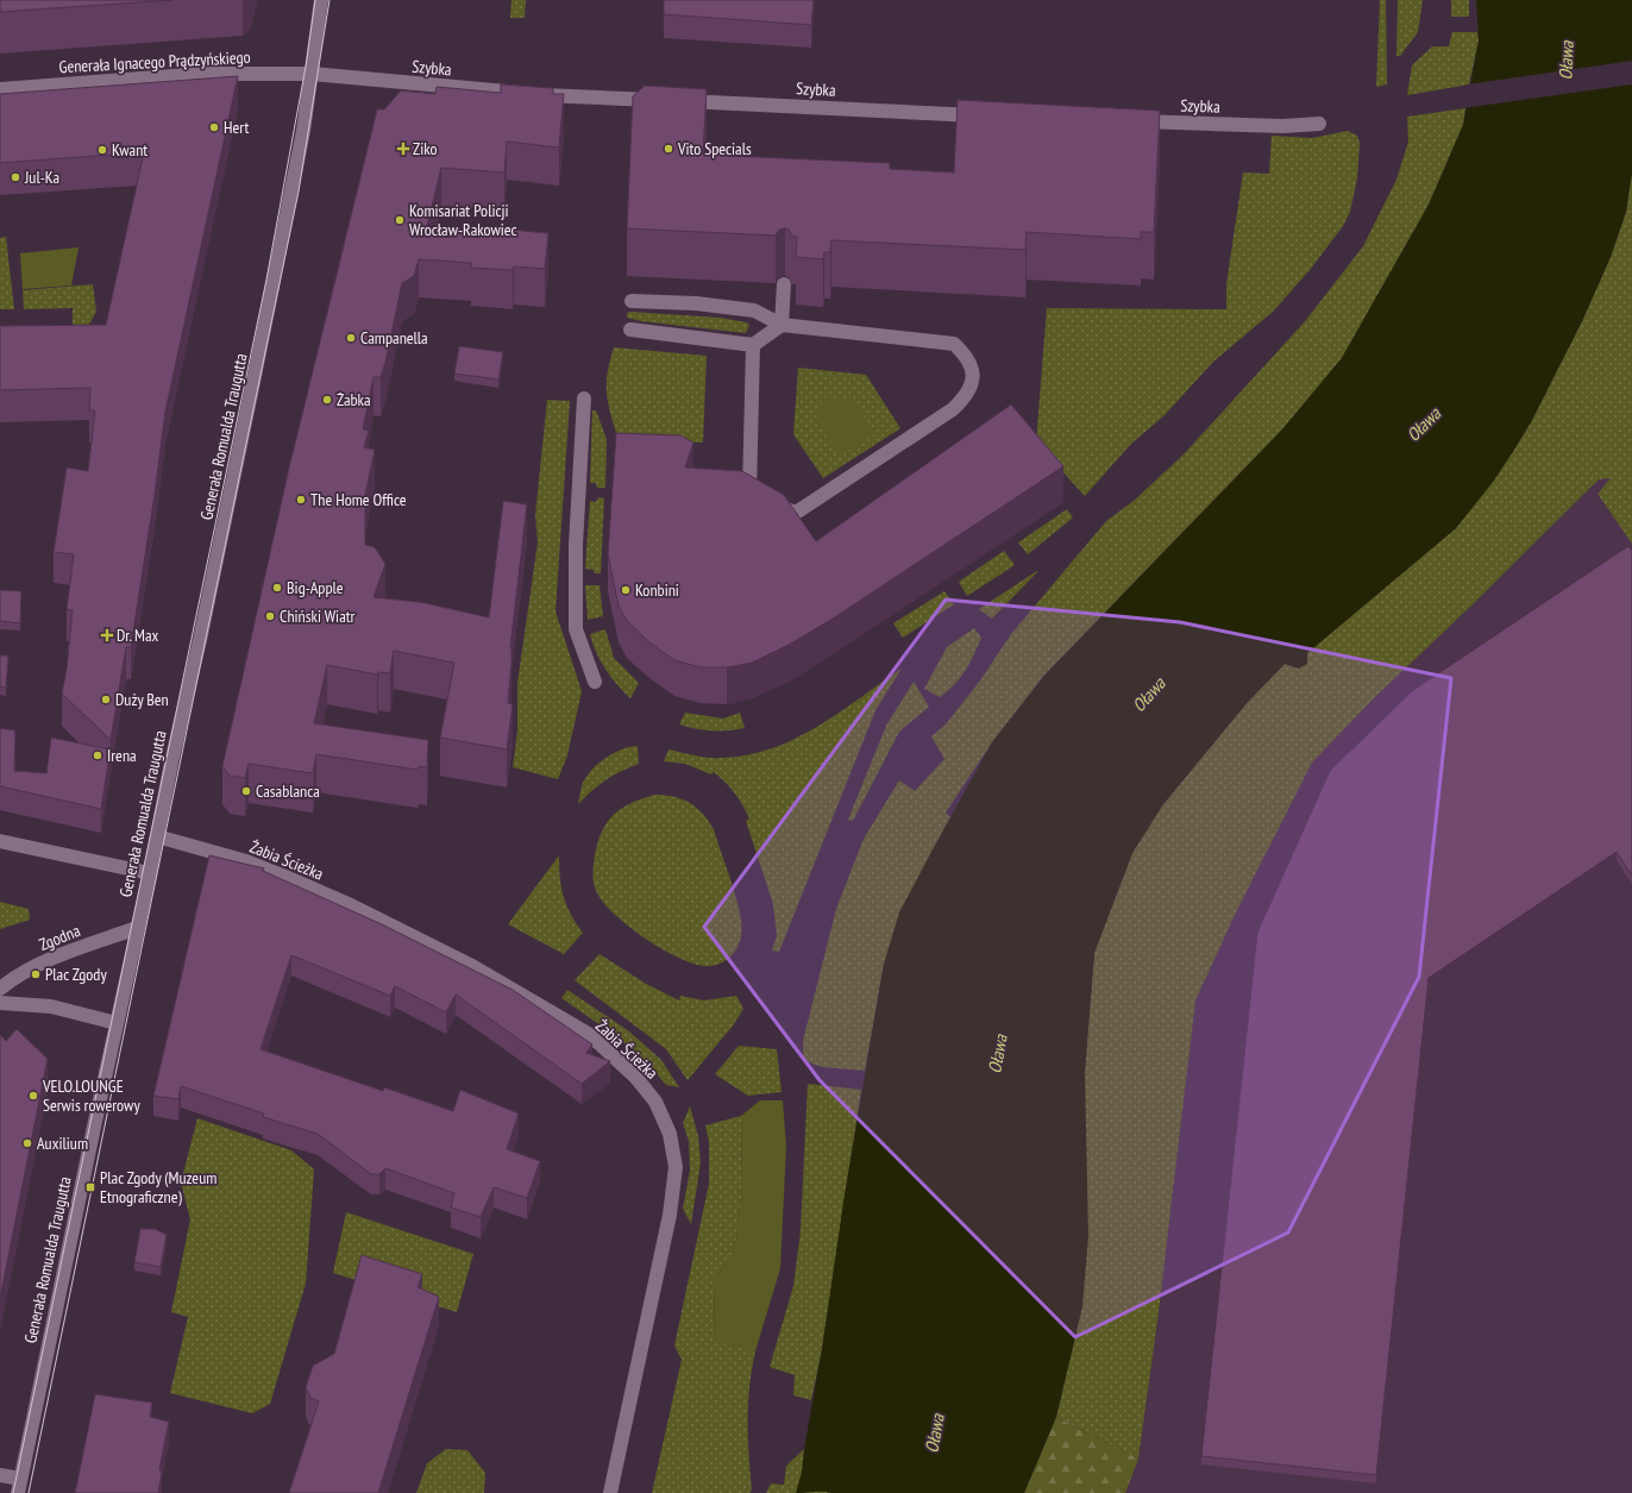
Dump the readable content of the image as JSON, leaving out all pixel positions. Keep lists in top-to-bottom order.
{
  "streets": {
    "street": [
      "Generała Ignacego Prądzyńskiego",
      "Szybka",
      "Generała Romualda Traugutta",
      "Żabia Ścieżka",
      "Zgodna"
    ]
  },
  "crossings": [
    ["Generała Ignacego Prądzyńskiego", "Szybka"],
    ["Generała Ignacego Prądzyńskiego", "Generała Romualda Traugutta"],
    ["Szybka", "Generała Romualda Traugutta"],
    ["Generała Romualda Traugutta", "Żabia Ścieżka"],
    ["Generała Romualda Traugutta", "Zgodna"]
  ],
  "water": ["Oława"],
  "places": {
    "other": [
      "Hert",
      "Vito Specials",
      "Kwant",
      "Jul-Ka",
      "Komisariat Policji Wrocław-Rakowiec",
      "Campanella",
      "Żabka",
      "The Home Office",
      "Big-Apple",
      "Konbini",
      "Chiński Wiatr",
      "Duży Ben",
      "Irena",
      "Casablanca",
      "Plac Zgody",
      "VELO.LOUNGE Serwis rowerowy",
      "Auxilium"
    ],
    "health": ["Ziko", "Dr. Max"],
    "transit": ["Plac Zgody (Muzeum Etnograficzne)"]
  }
}
